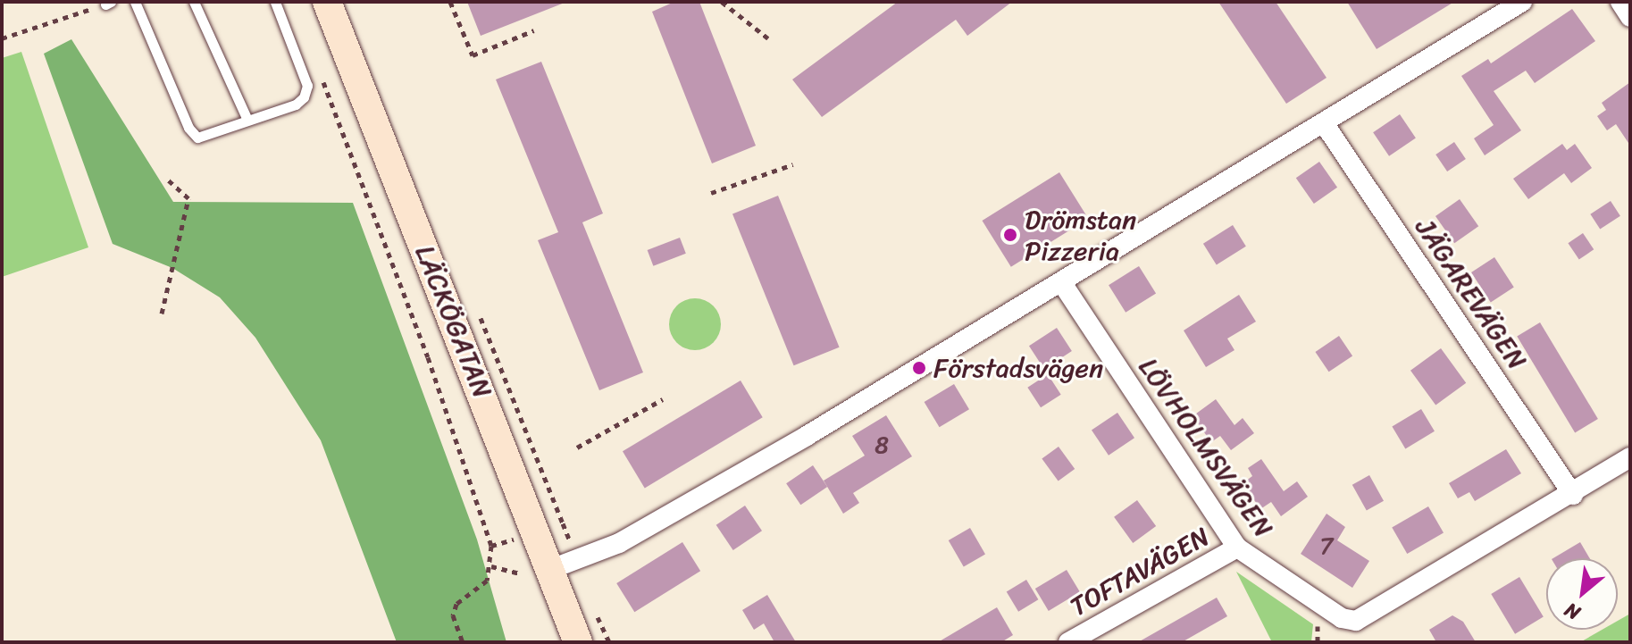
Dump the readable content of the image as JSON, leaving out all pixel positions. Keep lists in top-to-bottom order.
{
  "streets": {
    "main road": ["LÄCKÖGATAN"],
    "street": ["JÄGAREVÄGEN", "LÖVHOLMSVÄGEN", "TOFTAVÄGEN"]
  },
  "crossings": [
    ["JÄGAREVÄGEN", "LÖVHOLMSVÄGEN"],
    ["LÖVHOLMSVÄGEN", "TOFTAVÄGEN"]
  ],
  "places": ["Drömstan Pizzeria", "Förstadsvägen"],
  "house_numbers": ["8", "7"],
  "north": "bottom left"
}
